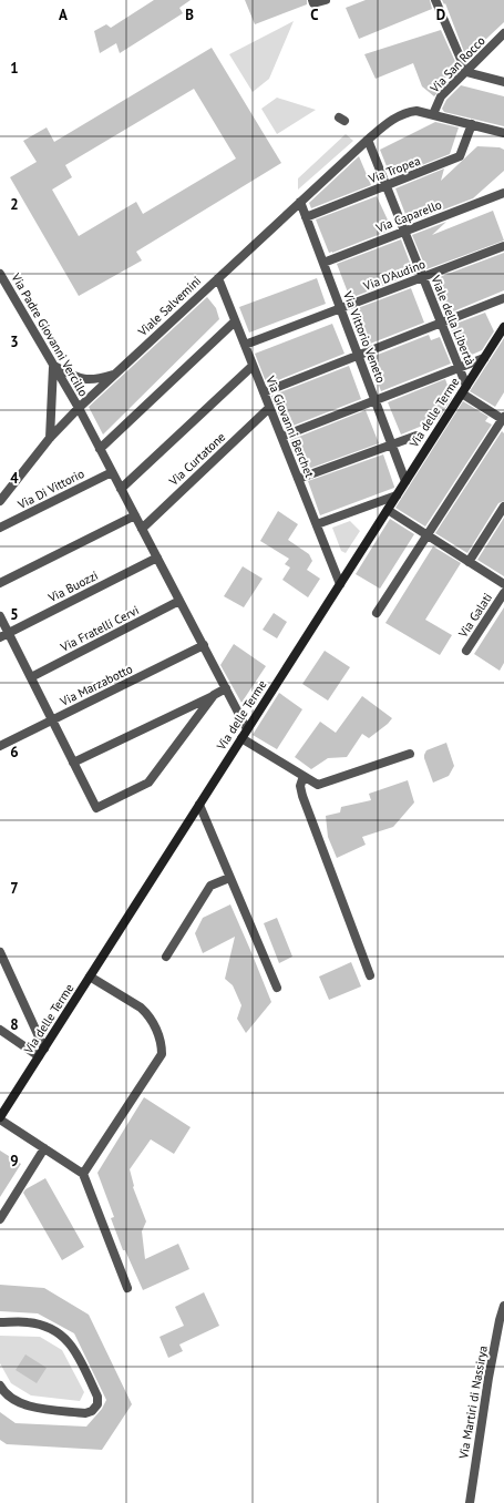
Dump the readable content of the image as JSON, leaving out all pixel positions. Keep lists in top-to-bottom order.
{
  "streets": {
    "main road": ["Via delle Terme"],
    "street": [
      "Via San Rocco",
      "Via Tropea",
      "Via Caparello",
      "Via D'Audino",
      "Viale Salvemini",
      "Viale della Libertà",
      "Via Padre Giovanni Vercillo",
      "Via Vittorio Veneto",
      "Via Giovanni Berchet",
      "Via Curtatone",
      "Via Di Vittorio",
      "Via Buozzi",
      "Via Galati",
      "Via Fratelli Cervi",
      "Via Marzabotto",
      "Via Martiri di Nassirya"
    ]
  },
  "crossings": [
    ["Via San Rocco", "Viale Salvemini"],
    ["Via Tropea", "Viale Salvemini"],
    ["Via Tropea", "Viale della Libertà"],
    ["Via Tropea", "Via Vittorio Veneto"],
    ["Via Caparello", "Viale della Libertà"],
    ["Via Caparello", "Via Vittorio Veneto"],
    ["Via D'Audino", "Viale della Libertà"],
    ["Via D'Audino", "Via Vittorio Veneto"],
    ["Via D'Audino", "Via Giovanni Berchet"],
    ["Viale Salvemini", "Viale della Libertà"],
    ["Viale Salvemini", "Via Padre Giovanni Vercillo"],
    ["Viale Salvemini", "Via Vittorio Veneto"],
    ["Viale Salvemini", "Via Giovanni Berchet"],
    ["Viale della Libertà", "Via delle Terme"],
    ["Via Padre Giovanni Vercillo", "Via delle Terme"],
    ["Via Padre Giovanni Vercillo", "Via Curtatone"],
    ["Via Padre Giovanni Vercillo", "Via Di Vittorio"],
    ["Via Padre Giovanni Vercillo", "Via Buozzi"],
    ["Via Padre Giovanni Vercillo", "Via Fratelli Cervi"],
    ["Via Padre Giovanni Vercillo", "Via Marzabotto"],
    ["Via Vittorio Veneto", "Via delle Terme"],
    ["Via delle Terme", "Via Giovanni Berchet"],
    ["Via Giovanni Berchet", "Via Curtatone"]
  ],
  "grid": {
    "columns": [
      "A",
      "B",
      "C",
      "D"
    ],
    "rows": [
      "1",
      "2",
      "3",
      "4",
      "5",
      "6",
      "7",
      "8",
      "9"
    ]
  }
}
